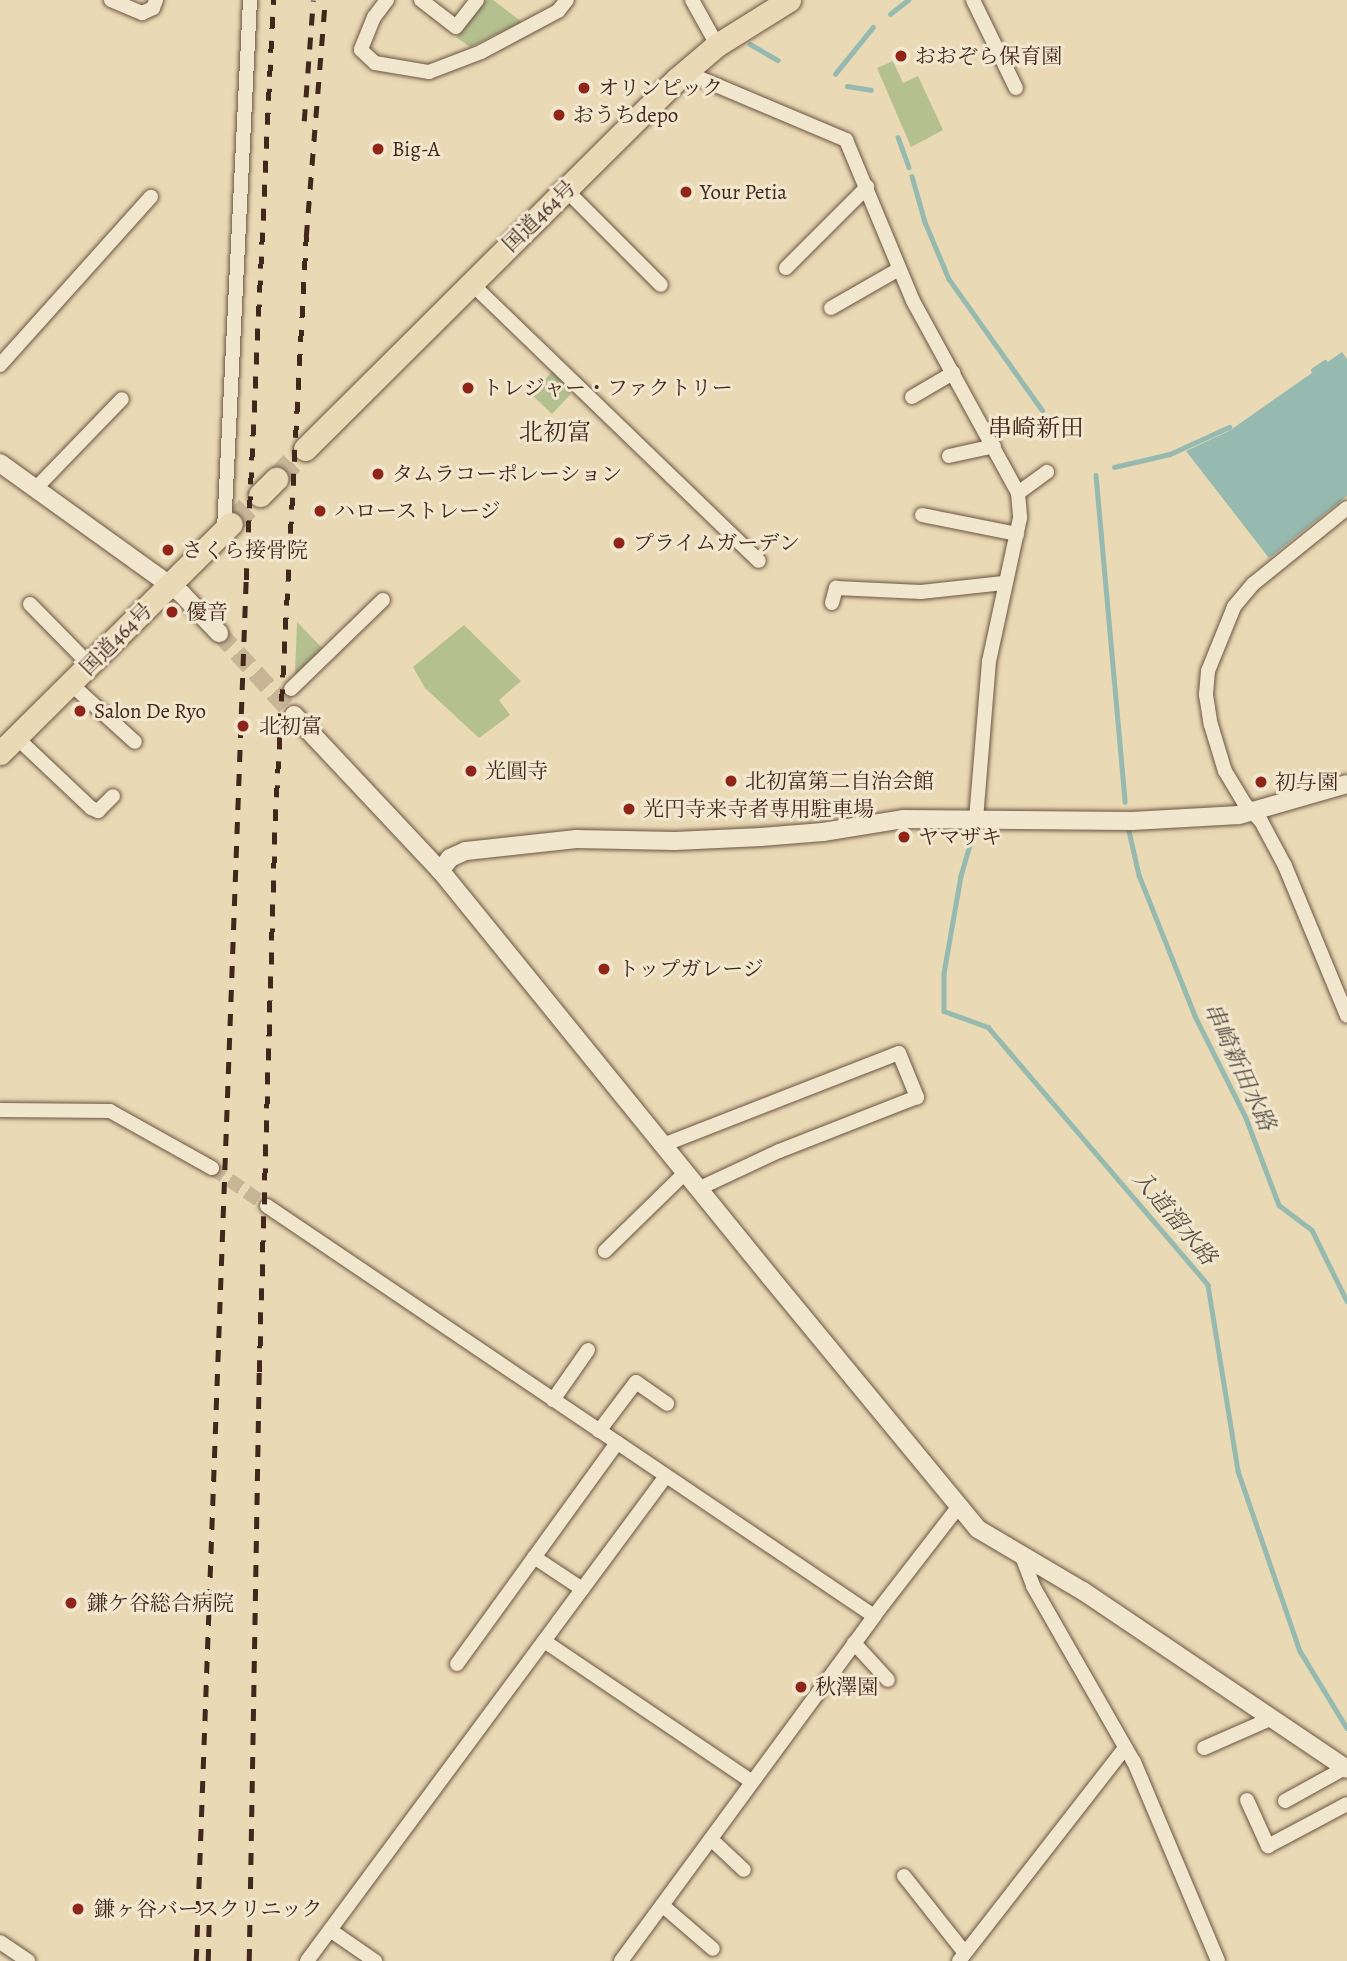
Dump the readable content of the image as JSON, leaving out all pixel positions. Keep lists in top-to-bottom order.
{
  "streets": {
    "highway": ["国道464号"]
  },
  "districts": ["串崎新田", "北初富"],
  "water": ["串崎新田水路", "入道溜水路"],
  "places": [
    "おおぞら保育園",
    "オリンピック",
    "おうちdepo",
    "Big-A",
    "Your Petia",
    "トレジャー・ファクトリー",
    "タムラコーポレーション",
    "ハローストレージ",
    "プライムガーデン",
    "さくら接骨院",
    "優音",
    "Salon De Ryo",
    "北初富",
    "光圓寺",
    "北初富第二自治会館",
    "初与園",
    "光円寺来寺者専用駐車場",
    "ヤマザキ",
    "トップガレージ",
    "鎌ケ谷総合病院",
    "秋澤園",
    "鎌ヶ谷バースクリニック"
  ]
}
